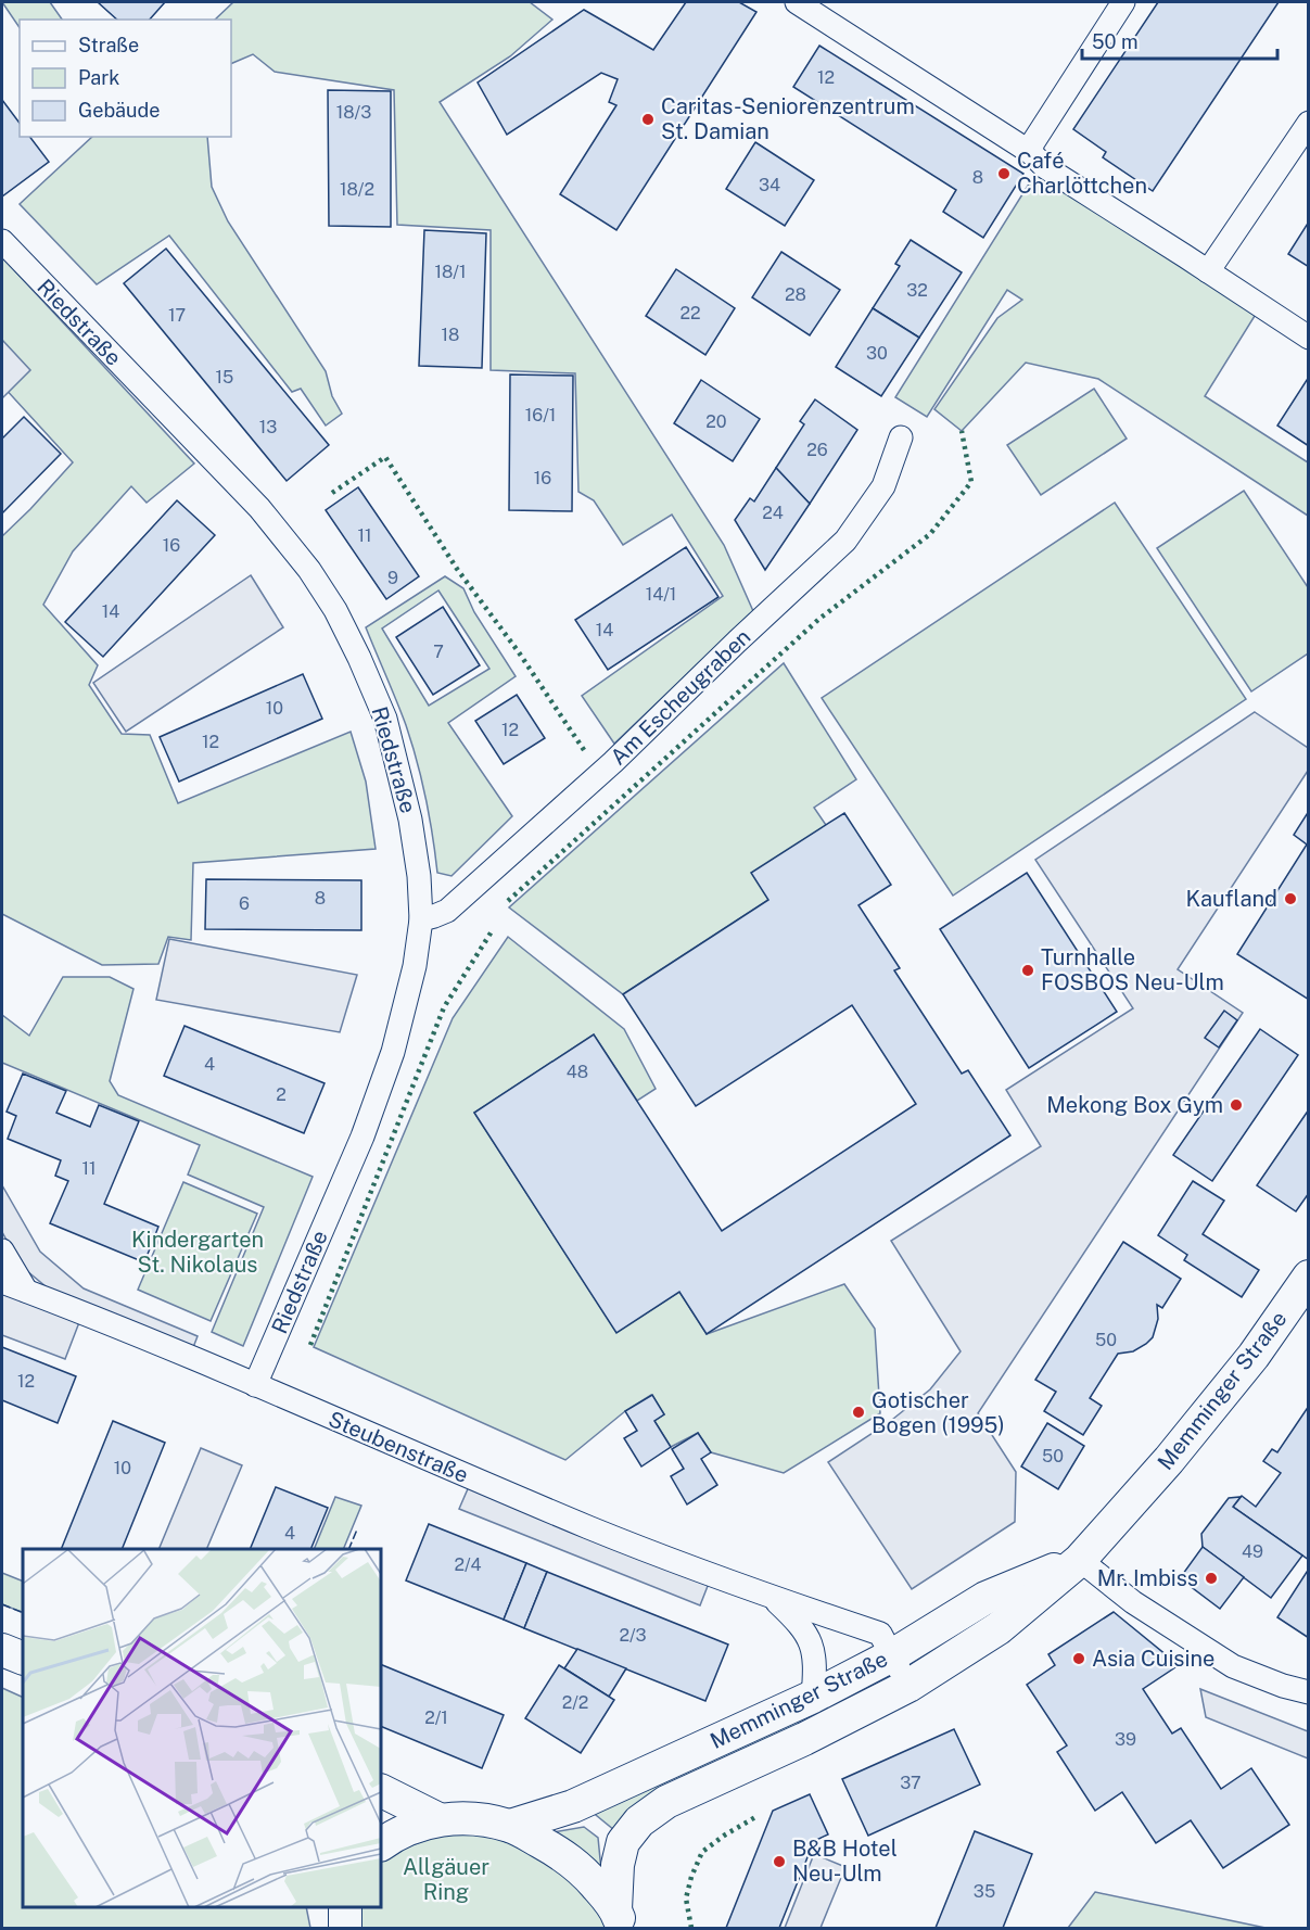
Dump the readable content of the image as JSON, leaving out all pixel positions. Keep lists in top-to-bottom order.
{
  "streets": {
    "main road": ["Memminger Straße"],
    "street": ["Riedstraße", "Am Escheugraben", "Steubenstraße"]
  },
  "crossings": [
    ["Riedstraße", "Am Escheugraben"],
    ["Riedstraße", "Steubenstraße"],
    ["Memminger Straße", "Steubenstraße"]
  ],
  "parks": ["Kindergarten St. Nikolaus", "Allgäuer Ring"],
  "places": [
    "Caritas-Seniorenzentrum St. Damian",
    "Café Charlöttchen",
    "Kaufland",
    "Turnhalle FOSBOS Neu-Ulm",
    "Mekong Box Gym",
    "Gotischer Bogen (1995)",
    "Mr. Imbiss",
    "Asia Cuisine",
    "B&B Hotel Neu-Ulm"
  ],
  "house_numbers": [
    "12",
    "18/3",
    "8",
    "34",
    "18/2",
    "18/1",
    "32",
    "28",
    "22",
    "17",
    "18",
    "30",
    "15",
    "16/1",
    "20",
    "13",
    "26",
    "16",
    "24",
    "11",
    "16",
    "9",
    "14/1",
    "14",
    "14",
    "7",
    "10",
    "12",
    "12",
    "8",
    "6",
    "4",
    "48",
    "2",
    "11",
    "50",
    "12",
    "50",
    "10",
    "4",
    "49",
    "2/4",
    "2/3",
    "2/2",
    "2/1",
    "39",
    "37",
    "35"
  ],
  "legend": ["Straße", "Park", "Gebäude"],
  "scale_bar": "50 m"
}
